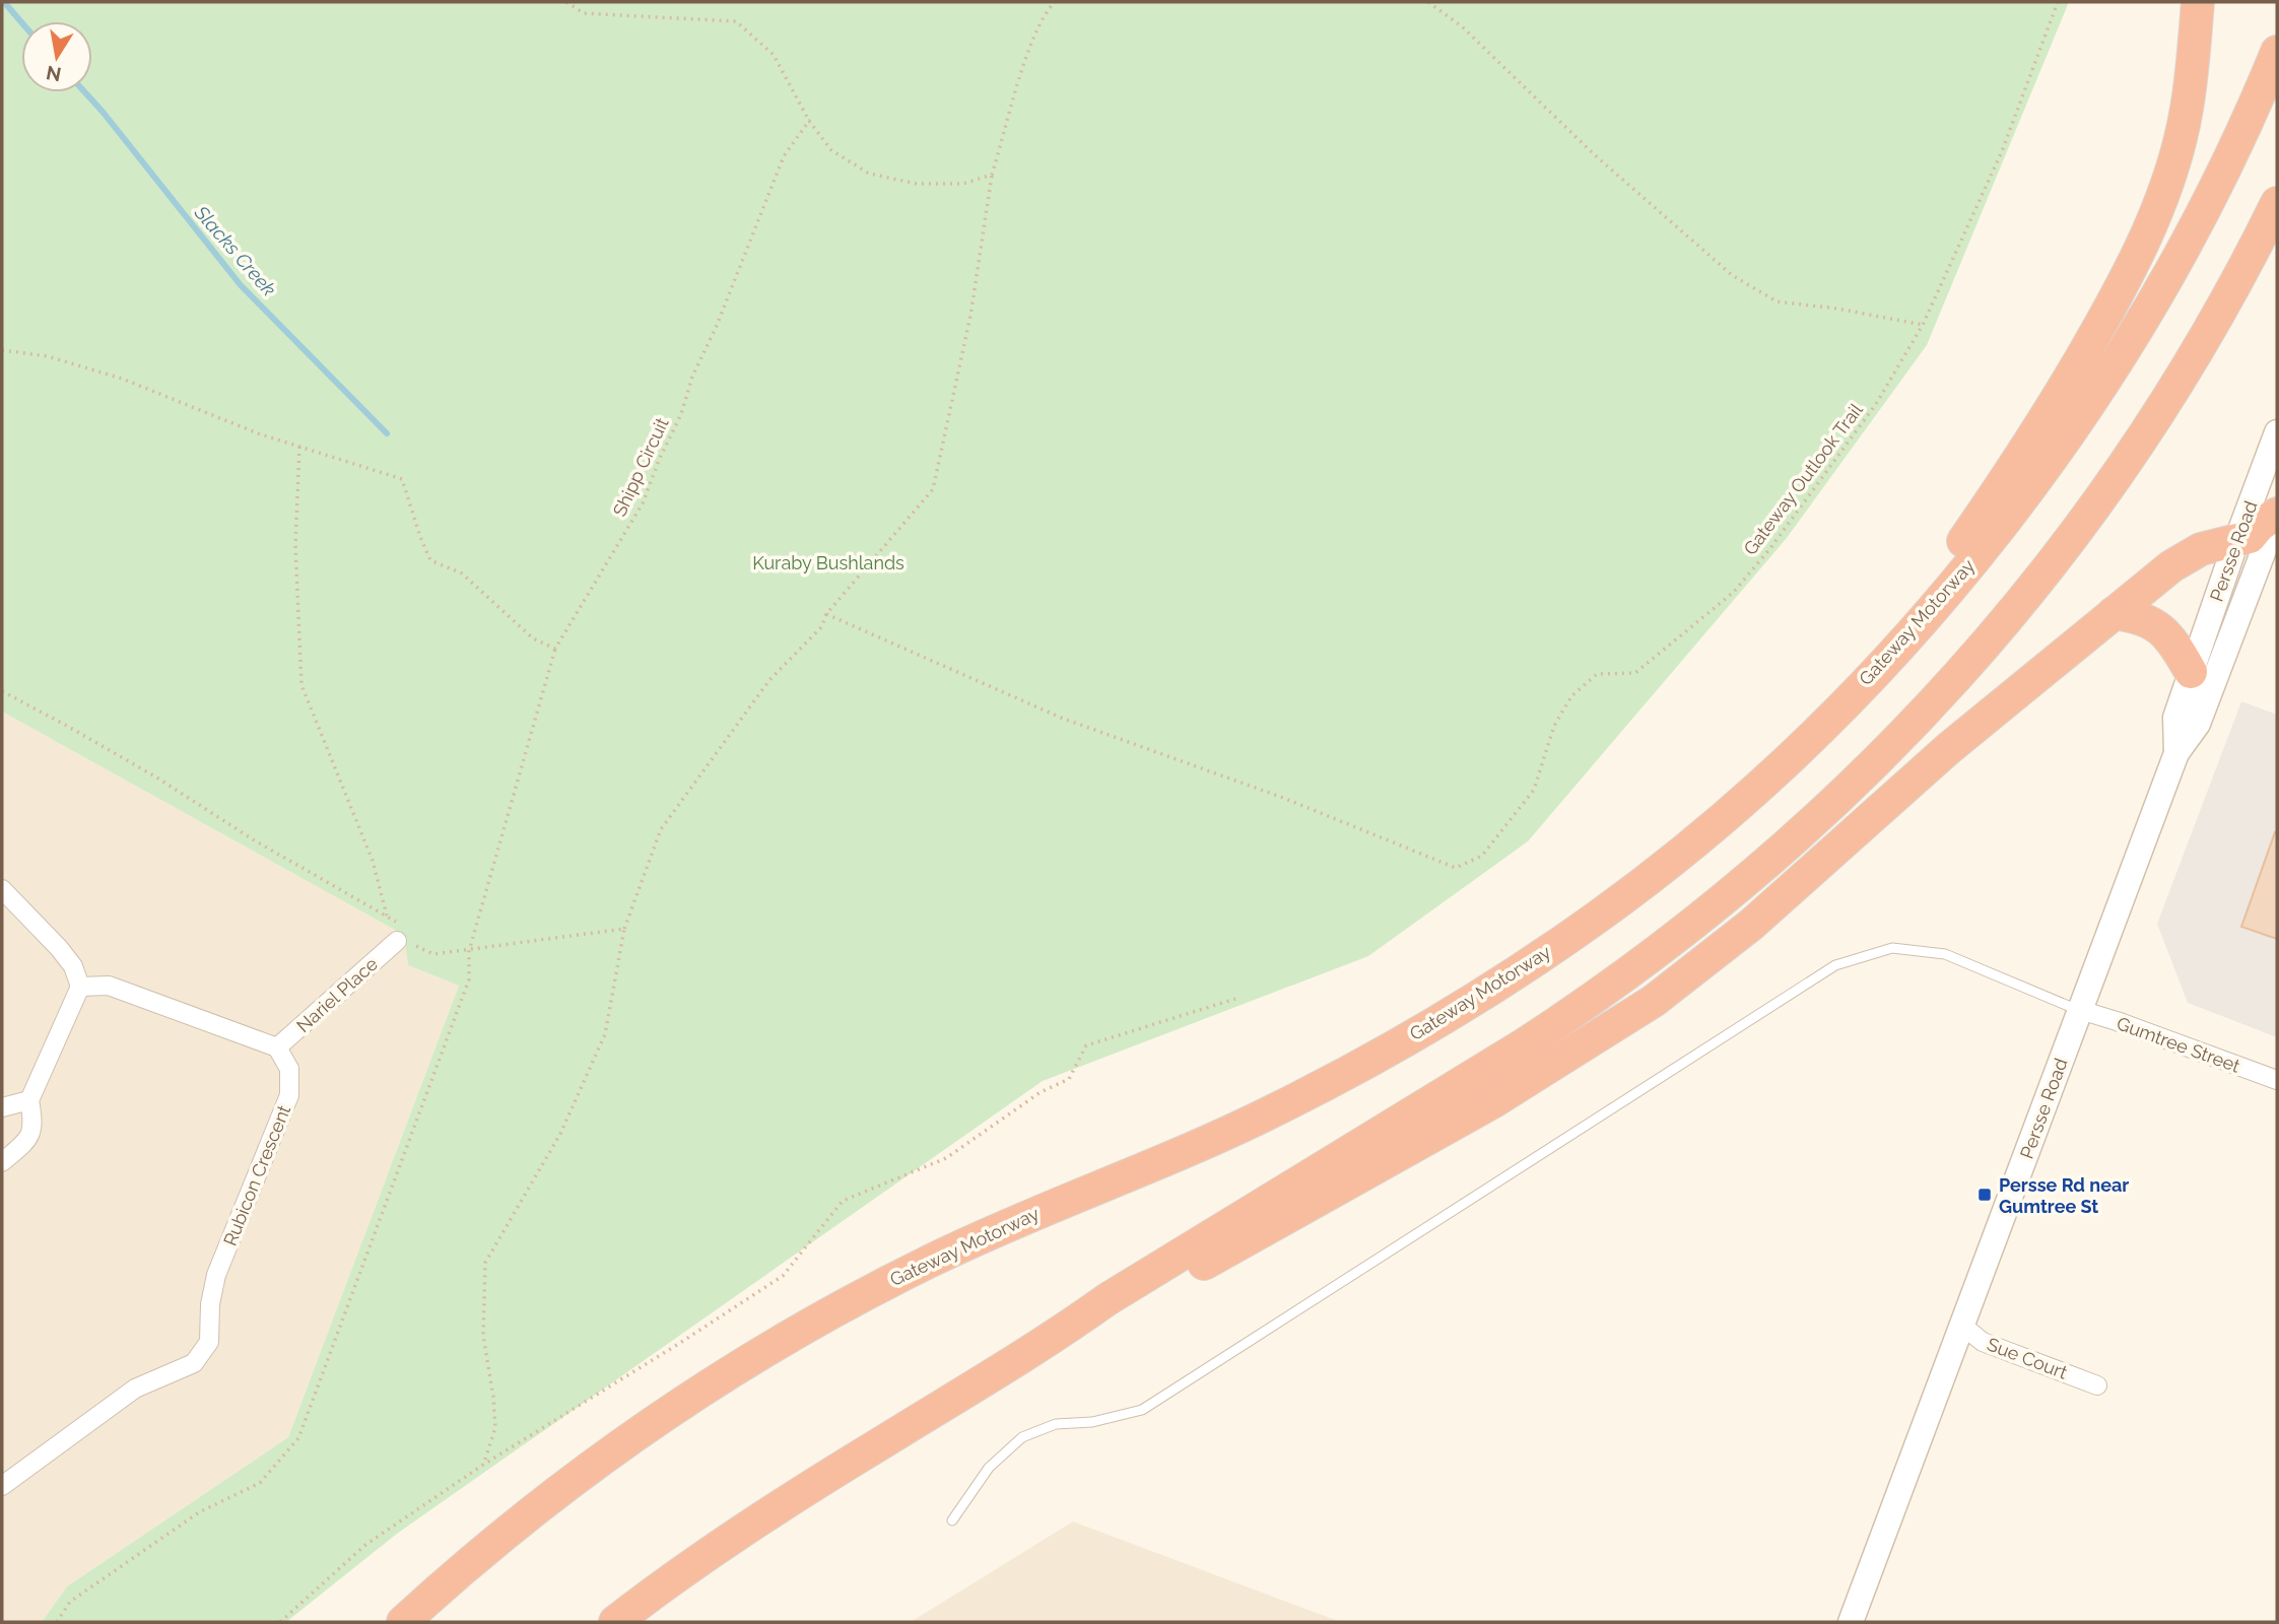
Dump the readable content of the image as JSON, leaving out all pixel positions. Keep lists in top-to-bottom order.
{
  "streets": {
    "highway": ["Gateway Motorway"],
    "street": [
      "Persse Road",
      "Nariel Place",
      "Gumtree Street",
      "Rubicon Crescent",
      "Sue Court"
    ],
    "path": ["Shipp Circuit", "Gateway Outlook Trail"]
  },
  "crossings": [
    ["Persse Road", "Gumtree Street"],
    ["Persse Road", "Sue Court"],
    ["Nariel Place", "Rubicon Crescent"]
  ],
  "water": ["Slacks Creek"],
  "parks": ["Kuraby Bushlands"],
  "places": {
    "transit": ["Persse Rd near Gumtree St"]
  },
  "north": "bottom"
}
